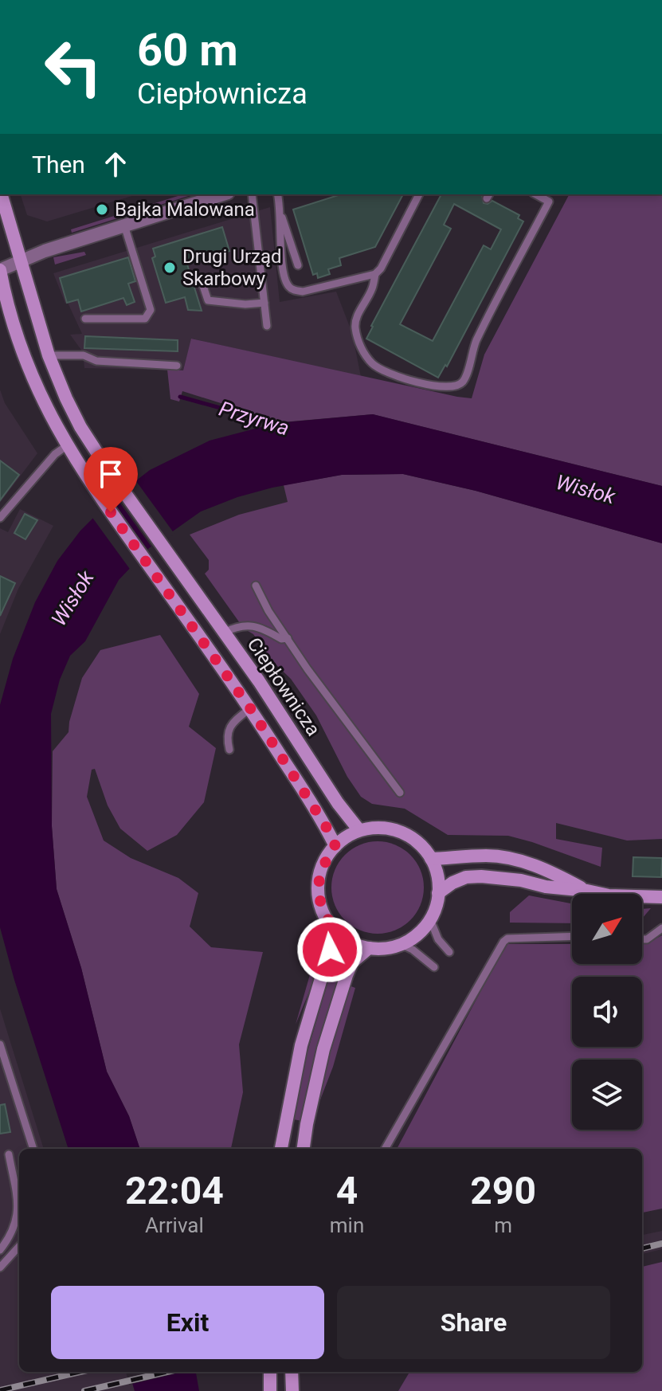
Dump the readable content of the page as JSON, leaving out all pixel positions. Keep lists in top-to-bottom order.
{
  "streets": {
    "main road": ["Ciepłownicza"]
  },
  "water": ["Przyrwa", "Wisłok"],
  "places": ["Bajka Malowana", "Drugi Urząd Skarbowy"],
  "north": "top right",
  "page": {
    "turn": ["60 m", "Ciepłownicza"],
    "then": "Then",
    "eta": [
      "22:04",
      "Arrival",
      "4",
      "min",
      "290",
      "m"
    ],
    "buttons": ["Exit", "Share"]
  }
}
